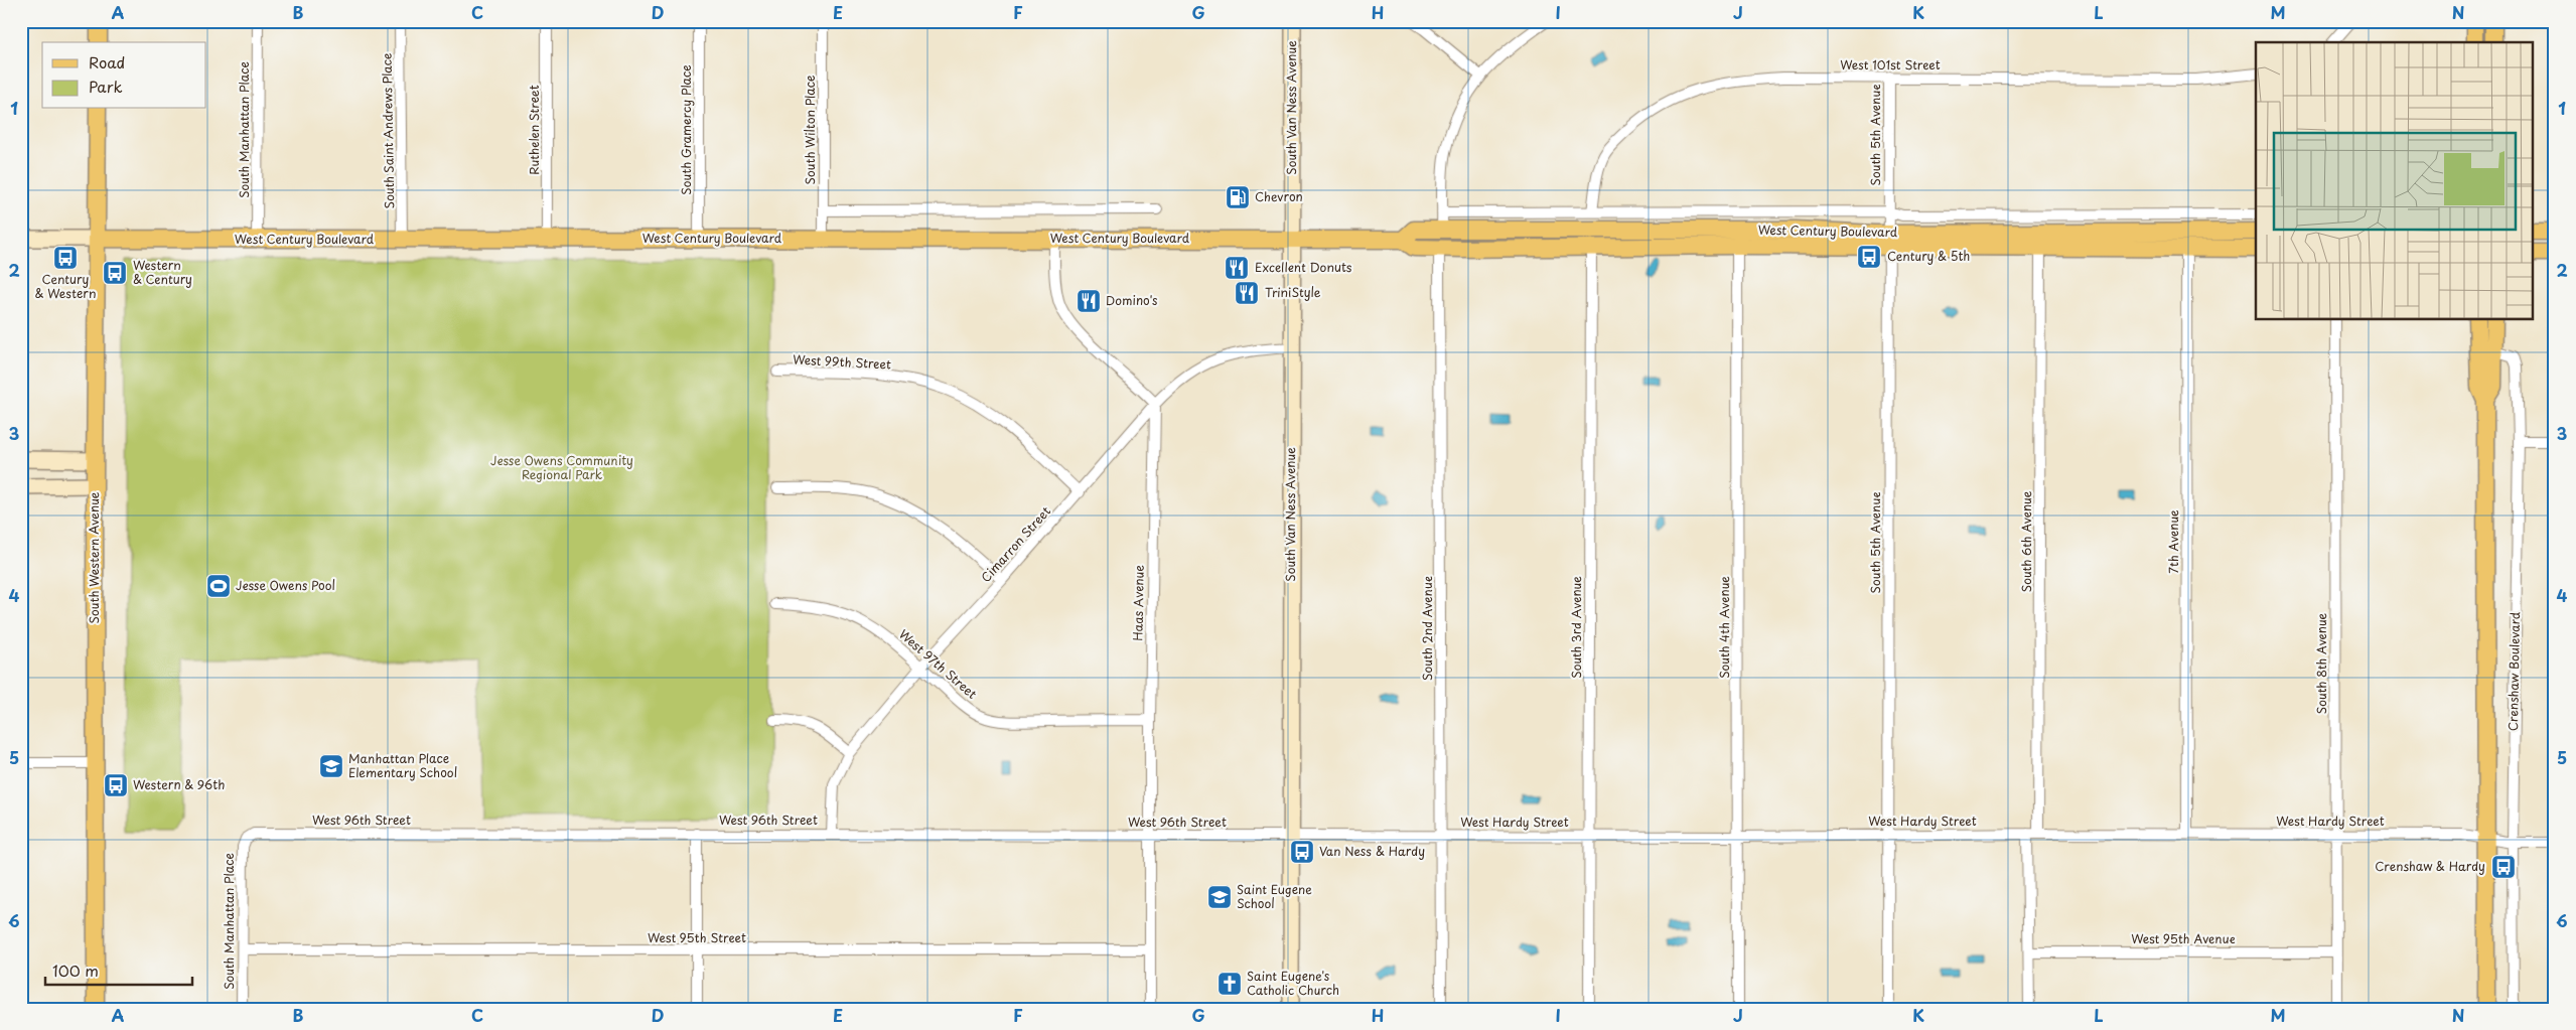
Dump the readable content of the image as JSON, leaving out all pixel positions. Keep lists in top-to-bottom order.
{
  "streets": {
    "main road": ["West Century Boulevard", "South Western Avenue"],
    "street": [
      "West 101st Street",
      "South Van Ness Avenue",
      "South Manhattan Place",
      "Ruthelen Street",
      "South Gramercy Place",
      "South Wilton Place",
      "South Saint Andrews Place",
      "South 5th Avenue",
      "West 99th Street",
      "South 6th Avenue",
      "7th Avenue",
      "Cimarron Street",
      "Haas Avenue",
      "South 3rd Avenue",
      "South 4th Avenue",
      "South 2nd Avenue",
      "South 8th Avenue",
      "West 97th Street",
      "Crenshaw Boulevard",
      "West 96th Street",
      "West Hardy Street",
      "West 95th Street",
      "West 95th Avenue"
    ]
  },
  "crossings": [
    ["West 101st Street", "South 5th Avenue"],
    ["West 101st Street", "West Century Boulevard"],
    ["South Van Ness Avenue", "West Century Boulevard"],
    ["South Van Ness Avenue", "Cimarron Street"],
    ["South Van Ness Avenue", "West 96th Street"],
    ["South Van Ness Avenue", "West Hardy Street"],
    ["South Manhattan Place", "West Century Boulevard"],
    ["South Manhattan Place", "West 96th Street"],
    ["South Manhattan Place", "West 95th Street"],
    ["Ruthelen Street", "West Century Boulevard"],
    ["South Gramercy Place", "West Century Boulevard"],
    ["South Wilton Place", "West Century Boulevard"],
    ["South Saint Andrews Place", "West Century Boulevard"],
    ["South 5th Avenue", "West Century Boulevard"],
    ["South 5th Avenue", "West Hardy Street"],
    ["West Century Boulevard", "South 6th Avenue"],
    ["West Century Boulevard", "7th Avenue"],
    ["West Century Boulevard", "South Western Avenue"],
    ["West Century Boulevard", "South 3rd Avenue"],
    ["West Century Boulevard", "South 4th Avenue"],
    ["West Century Boulevard", "South 2nd Avenue"],
    ["West 99th Street", "Cimarron Street"],
    ["South 6th Avenue", "West Hardy Street"],
    ["7th Avenue", "West Hardy Street"],
    ["Cimarron Street", "Haas Avenue"],
    ["Cimarron Street", "West 97th Street"],
    ["Cimarron Street", "West 96th Street"],
    ["Haas Avenue", "West 97th Street"],
    ["Haas Avenue", "West 96th Street"],
    ["Haas Avenue", "West 95th Street"],
    ["South 3rd Avenue", "West Hardy Street"],
    ["South 4th Avenue", "West Hardy Street"],
    ["South 2nd Avenue", "West Hardy Street"],
    ["South 8th Avenue", "West Hardy Street"],
    ["South 8th Avenue", "West 95th Avenue"],
    ["Crenshaw Boulevard", "West Hardy Street"],
    ["West 96th Street", "West Hardy Street"]
  ],
  "parks": ["Jesse Owens Community Regional Park"],
  "places": {
    "fuel station": ["Chevron"],
    "bus stop": [
      "Century & 5th",
      "Century & Western",
      "Western & Century",
      "Western & 96th",
      "Van Ness & Hardy",
      "Crenshaw & Hardy"
    ],
    "restaurant": ["Excellent Donuts", "TriniStyle", "Domino's"],
    "sports": ["Jesse Owens Pool"],
    "school or university": ["Manhattan Place Elementary School", "Saint Eugene School"],
    "church": ["Saint Eugene's Catholic Church"]
  },
  "legend": ["Road", "Park"],
  "scale_bar": "100 m",
  "grid": {
    "columns": [
      "A",
      "B",
      "C",
      "D",
      "E",
      "F",
      "G",
      "H",
      "I",
      "J",
      "K",
      "L",
      "M",
      "N"
    ],
    "rows": [
      "1",
      "2",
      "3",
      "4",
      "5",
      "6"
    ]
  }
}
